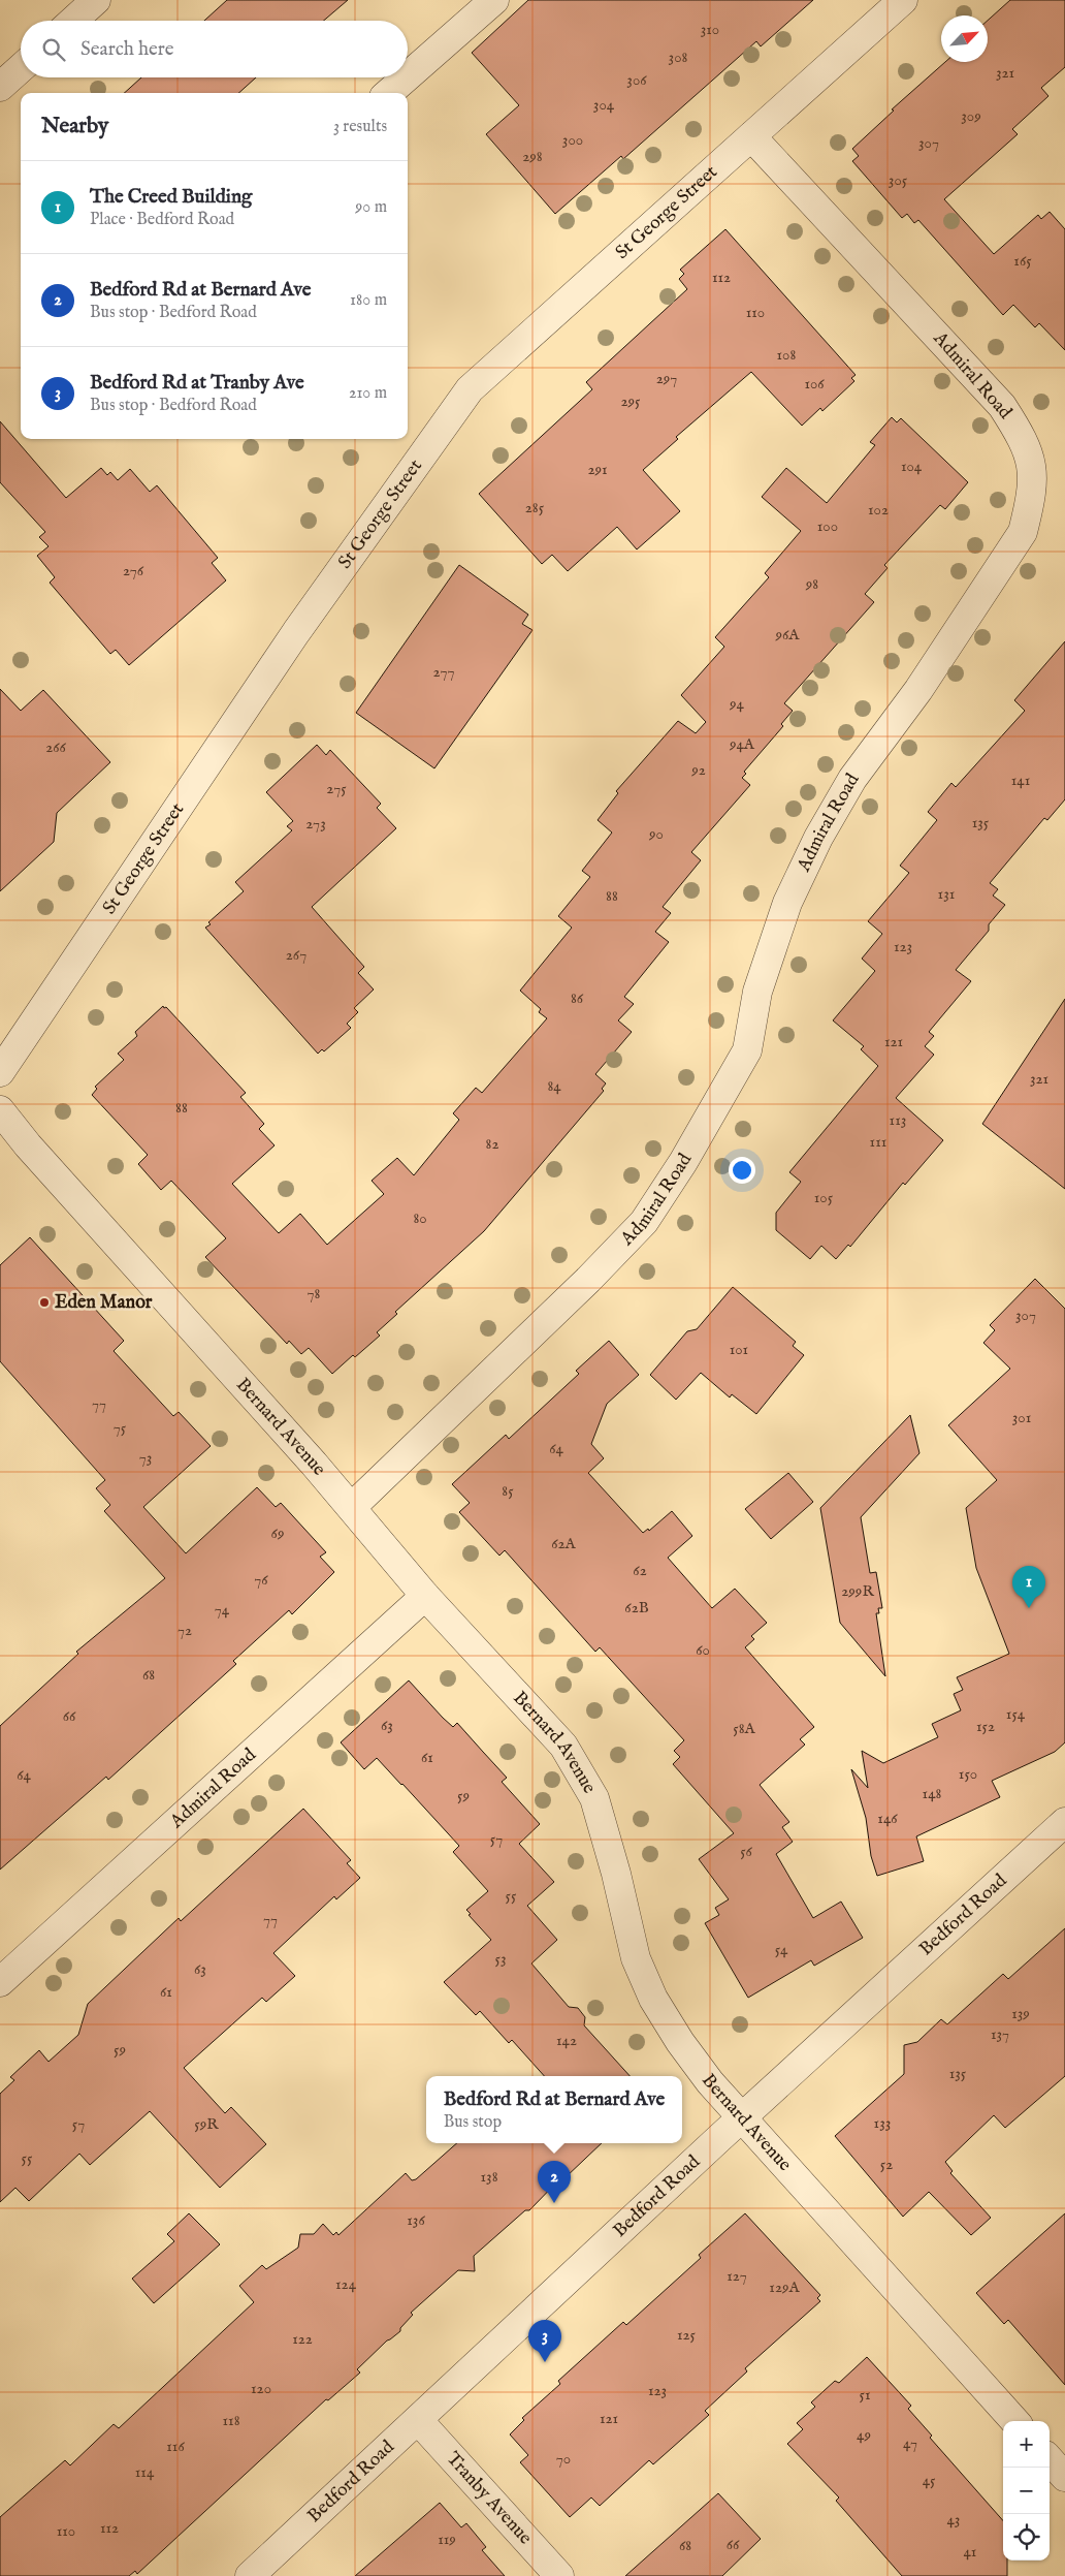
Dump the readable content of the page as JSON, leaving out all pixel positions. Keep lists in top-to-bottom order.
{
  "streets": {
    "street": [
      "St George Street",
      "Admiral Road",
      "Bernard Avenue",
      "Bedford Road",
      "Tranby Avenue"
    ]
  },
  "crossings": [
    ["St George Street", "Admiral Road"],
    ["Admiral Road", "Bernard Avenue"],
    ["Bernard Avenue", "Bedford Road"],
    ["Bedford Road", "Tranby Avenue"]
  ],
  "places": ["Eden Manor"],
  "house_numbers": [
    "310",
    "308",
    "321",
    "306",
    "304",
    "309",
    "300",
    "307",
    "298",
    "305",
    "165",
    "112",
    "110",
    "108",
    "297",
    "106",
    "295",
    "104",
    "291",
    "285",
    "102",
    "100",
    "276",
    "98",
    "96A",
    "277",
    "94",
    "94A",
    "266",
    "92",
    "141",
    "275",
    "135",
    "273",
    "90",
    "131",
    "88",
    "123",
    "267",
    "86",
    "121",
    "321",
    "84",
    "88",
    "113",
    "111",
    "82",
    "105",
    "80",
    "78",
    "307",
    "101",
    "77",
    "301",
    "75",
    "64",
    "73",
    "85",
    "69",
    "62A",
    "62",
    "76",
    "299R",
    "62B",
    "74",
    "72",
    "60",
    "68",
    "154",
    "66",
    "63",
    "152",
    "58A",
    "61",
    "150",
    "64",
    "148",
    "59",
    "146",
    "57",
    "56",
    "55",
    "77",
    "54",
    "53",
    "63",
    "61",
    "139",
    "137",
    "142",
    "59",
    "135",
    "133",
    "57",
    "59R",
    "55",
    "52",
    "138",
    "136",
    "127",
    "124",
    "129A",
    "125",
    "122",
    "120",
    "123",
    "51",
    "121",
    "118",
    "49",
    "47",
    "116",
    "70",
    "114",
    "45",
    "43",
    "112",
    "110",
    "119",
    "66",
    "68",
    "41"
  ],
  "north": "top right",
  "page": {
    "search": "Search here",
    "heading": ["Nearby", "3 results"],
    "list": [
      {
        "mark": "1",
        "name": "The Creed Building",
        "note": "Place · Bedford Road",
        "value": "90 m"
      },
      {
        "mark": "2",
        "name": "Bedford Rd at Bernard Ave",
        "note": "Bus stop · Bedford Road",
        "value": "180 m"
      },
      {
        "mark": "3",
        "name": "Bedford Rd at Tranby Ave",
        "note": "Bus stop · Bedford Road",
        "value": "210 m"
      }
    ],
    "pins": ["1", "2", "3"],
    "popup": ["Bedford Rd at Bernard Ave", "Bus stop"],
    "map_buttons": ["+", "−"]
  }
}
